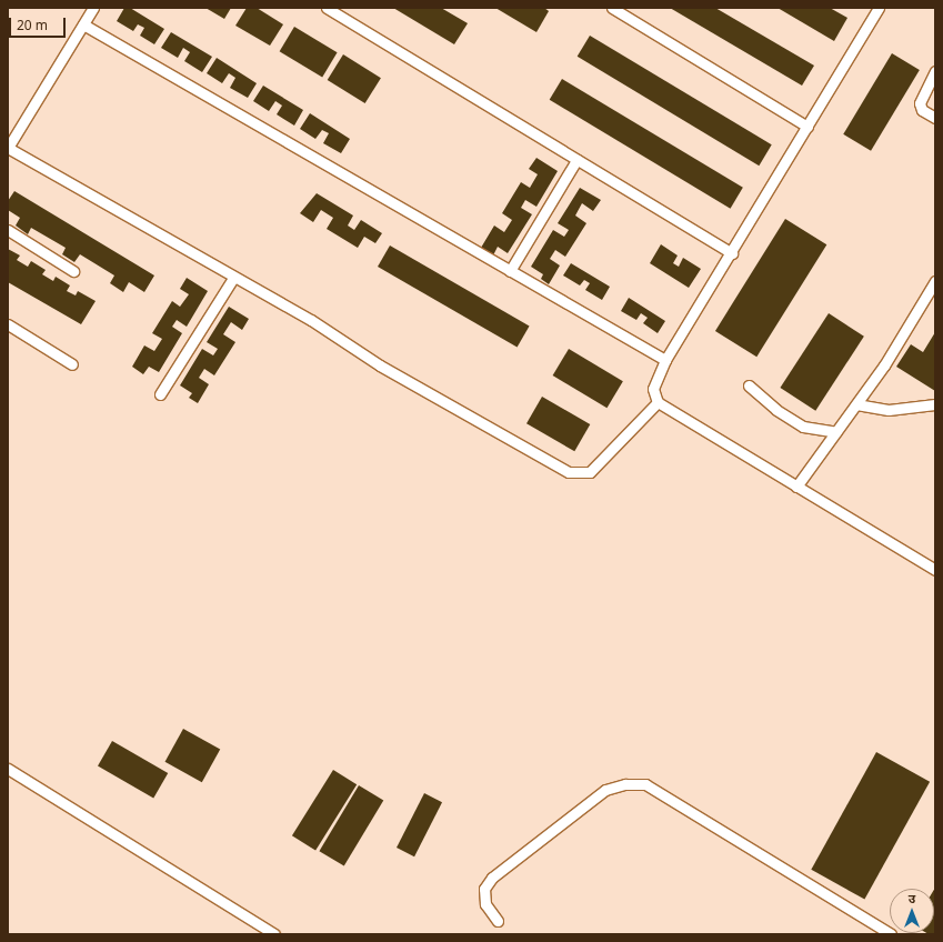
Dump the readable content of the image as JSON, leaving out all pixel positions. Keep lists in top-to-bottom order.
{
  "scale_bar": "20 m",
  "north": "top"
}
